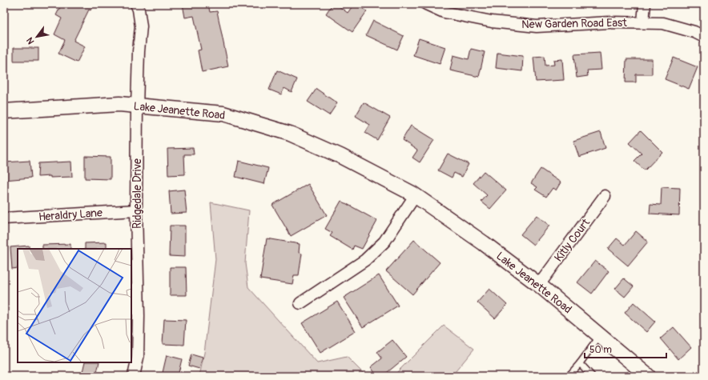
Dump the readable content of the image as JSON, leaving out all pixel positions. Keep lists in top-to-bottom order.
{
  "streets": {
    "street": [
      "New Garden Road East",
      "Lake Jeanette Road",
      "Ridgedale Drive",
      "Heraldry Lane",
      "Kitly Court"
    ]
  },
  "crossings": [
    ["Lake Jeanette Road", "Ridgedale Drive"],
    ["Lake Jeanette Road", "Kitly Court"],
    ["Ridgedale Drive", "Heraldry Lane"]
  ],
  "scale_bar": "50 m",
  "north": "bottom left"
}
